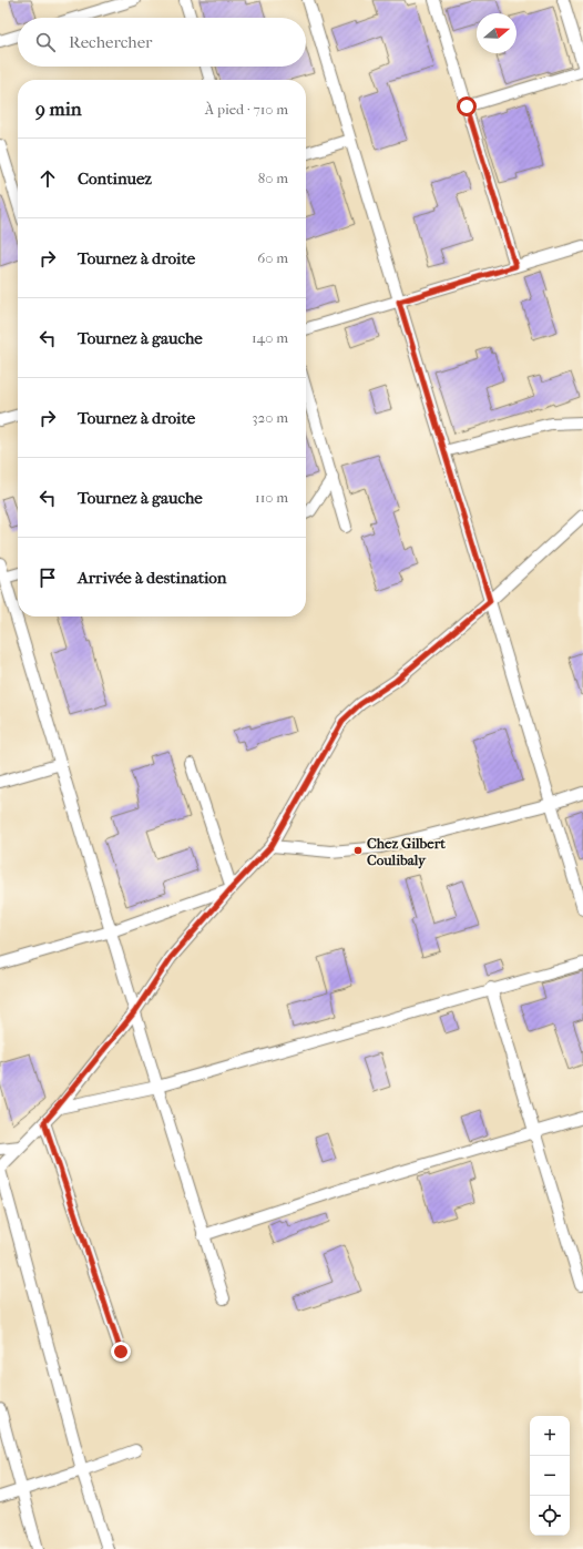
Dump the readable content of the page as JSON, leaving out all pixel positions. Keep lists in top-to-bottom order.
{
  "places": ["Chez Gilbert Coulibaly"],
  "north": "right",
  "page": {
    "search": "Rechercher",
    "heading": ["9 min", "À pied · 710 m"],
    "list": [
      ["Continuez", "80 m"],
      ["Tournez à droite", "60 m"],
      ["Tournez à gauche", "140 m"],
      ["Tournez à droite", "320 m"],
      ["Tournez à gauche", "110 m"],
      "Arrivée à destination"
    ],
    "map_buttons": ["+", "−"]
  }
}
